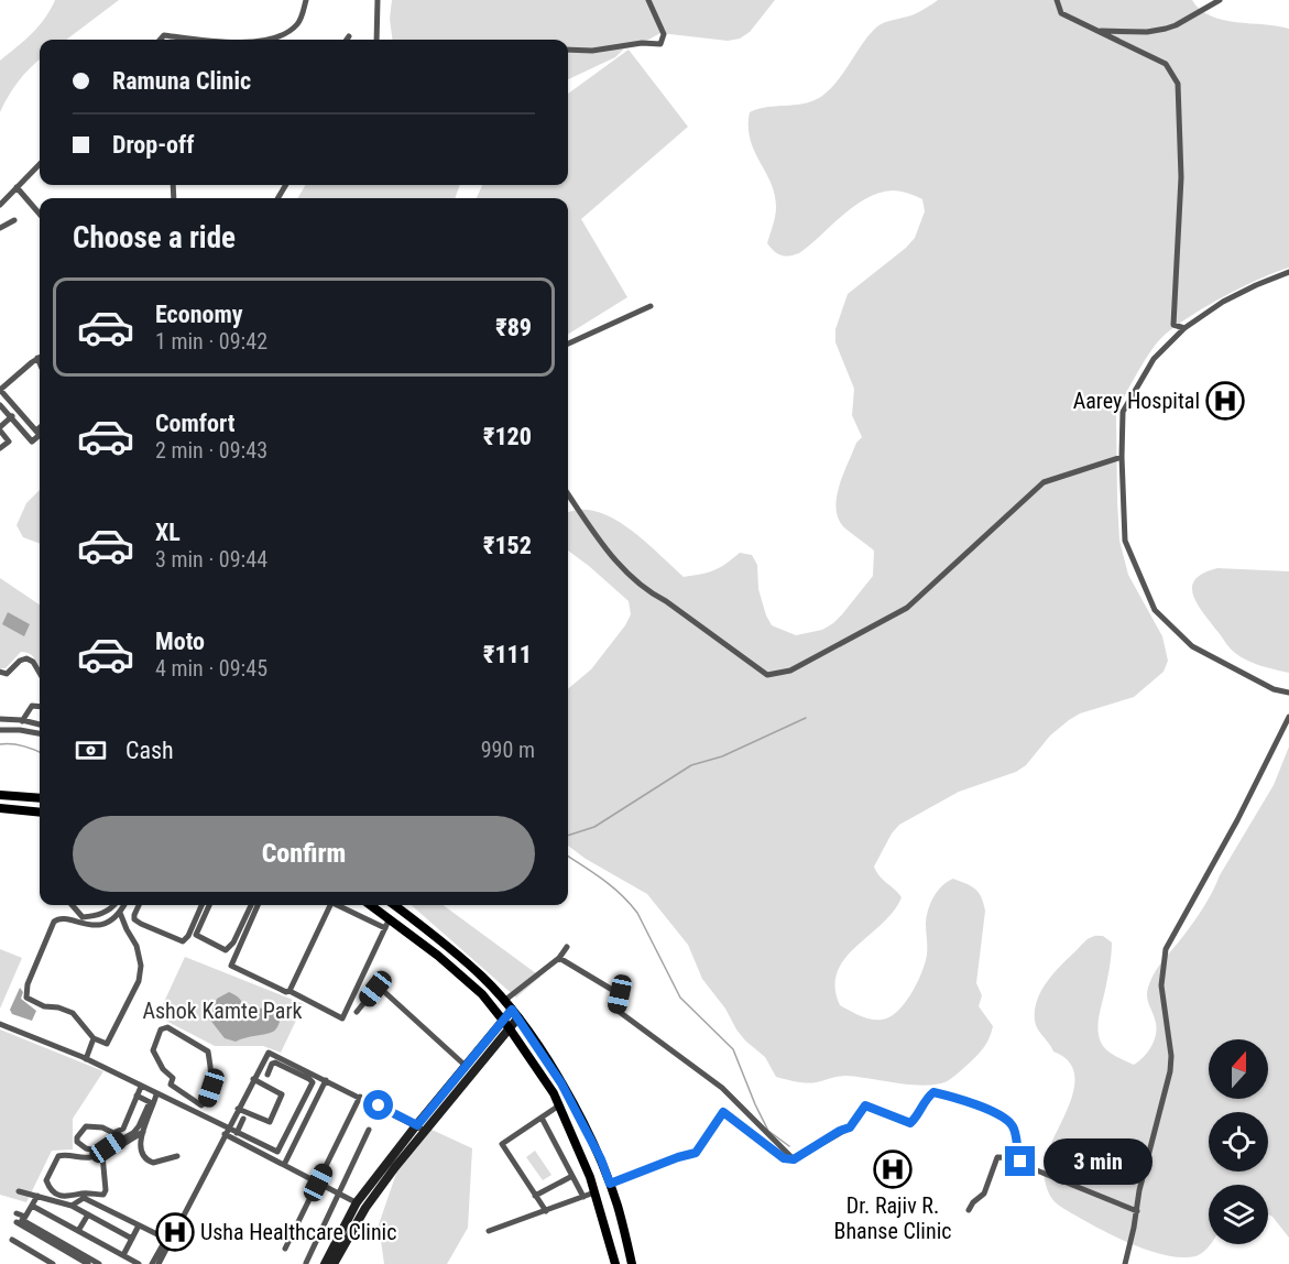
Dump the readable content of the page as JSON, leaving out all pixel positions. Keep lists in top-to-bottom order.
{
  "parks": ["Ashok Kamte Park"],
  "places": {
    "hospital": ["Aarey Hospital", "Dr. Rajiv R. Bhanse Clinic", "Usha Healthcare Clinic"]
  },
  "north": "top",
  "page": {
    "banner": ["Ramuna Clinic", "Drop-off"],
    "heading": "Choose a ride",
    "list": [
      {
        "name": "Economy",
        "note": "1 min · 09:42",
        "value": "₹89"
      },
      {
        "name": "Comfort",
        "note": "2 min · 09:43",
        "value": "₹120"
      },
      {
        "name": "XL",
        "note": "3 min · 09:44",
        "value": "₹152"
      },
      {
        "name": "Moto",
        "note": "4 min · 09:45",
        "value": "₹111"
      }
    ],
    "pay": ["Cash", "990 m"],
    "buttons": "Confirm",
    "bubble": "3 min"
  }
}
